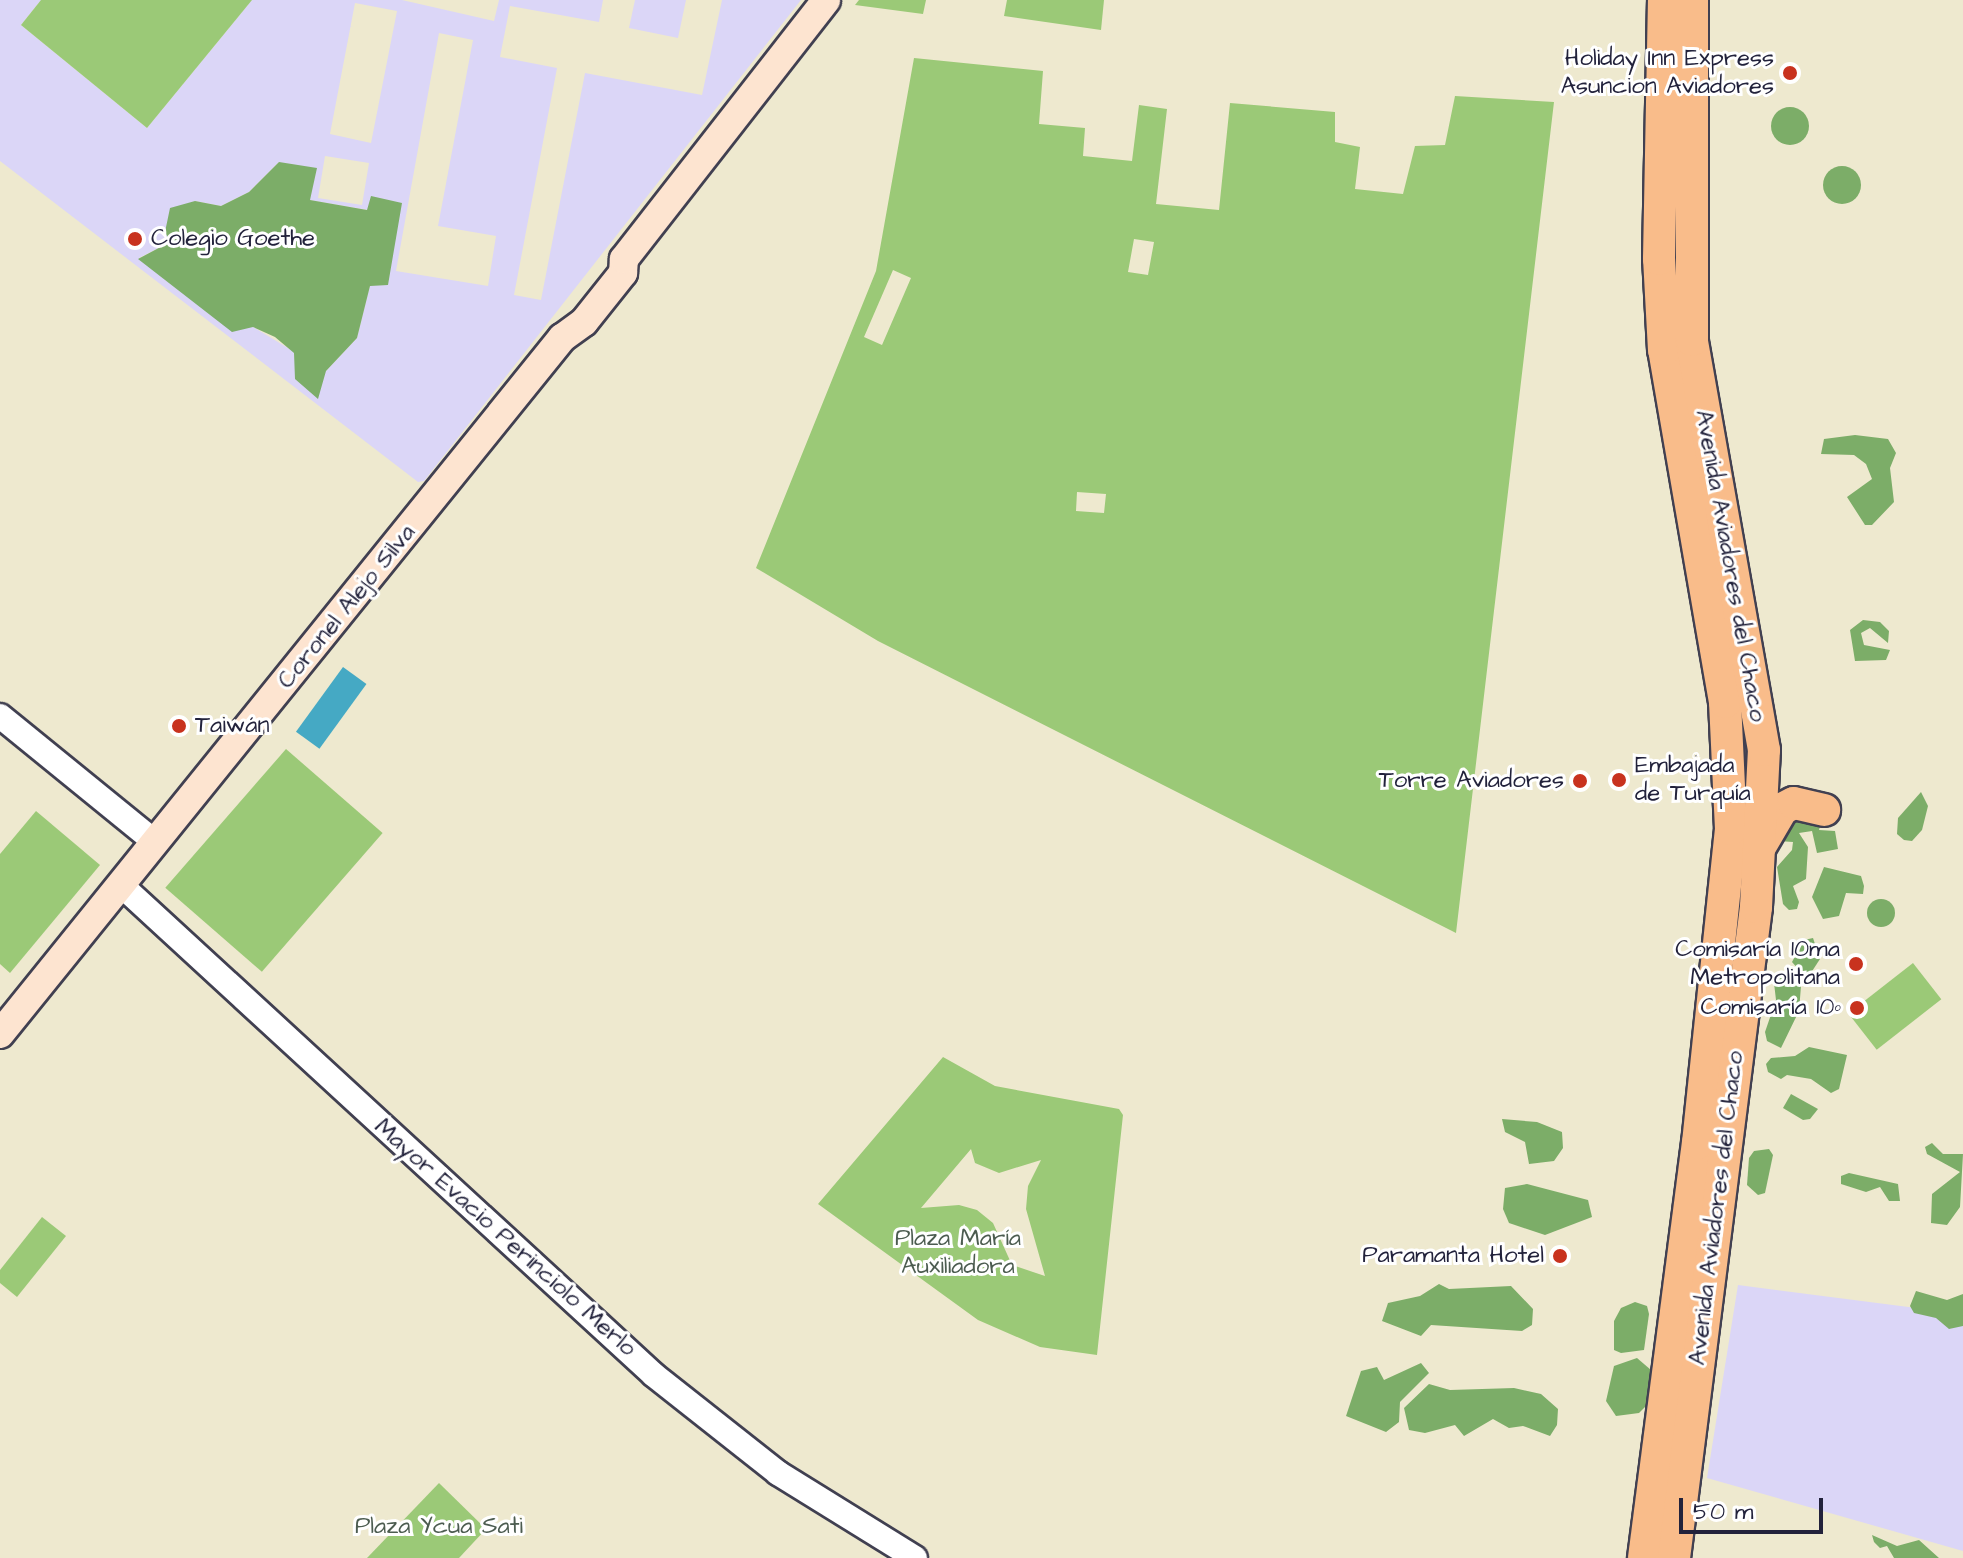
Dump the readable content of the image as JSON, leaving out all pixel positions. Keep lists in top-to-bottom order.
{
  "streets": {
    "highway": ["Avenida Aviadores del Chaco"],
    "main road": ["Coronel Alejo Silva"],
    "street": ["Mayor Evacio Perinciolo Merlo"]
  },
  "crossings": [
    ["Coronel Alejo Silva", "Mayor Evacio Perinciolo Merlo"]
  ],
  "parks": ["Plaza María Auxiliadora", "Plaza Ycua Sati"],
  "places": [
    "Holiday Inn Express Asuncion Aviadores",
    "Colegio Goethe",
    "Taiwán",
    "Embajada de Turquía",
    "Torre Aviadores",
    "Comisaría 10ma Metropolitana",
    "Comisaría 10º",
    "Paramanta Hotel"
  ],
  "scale_bar": "50 m"
}
